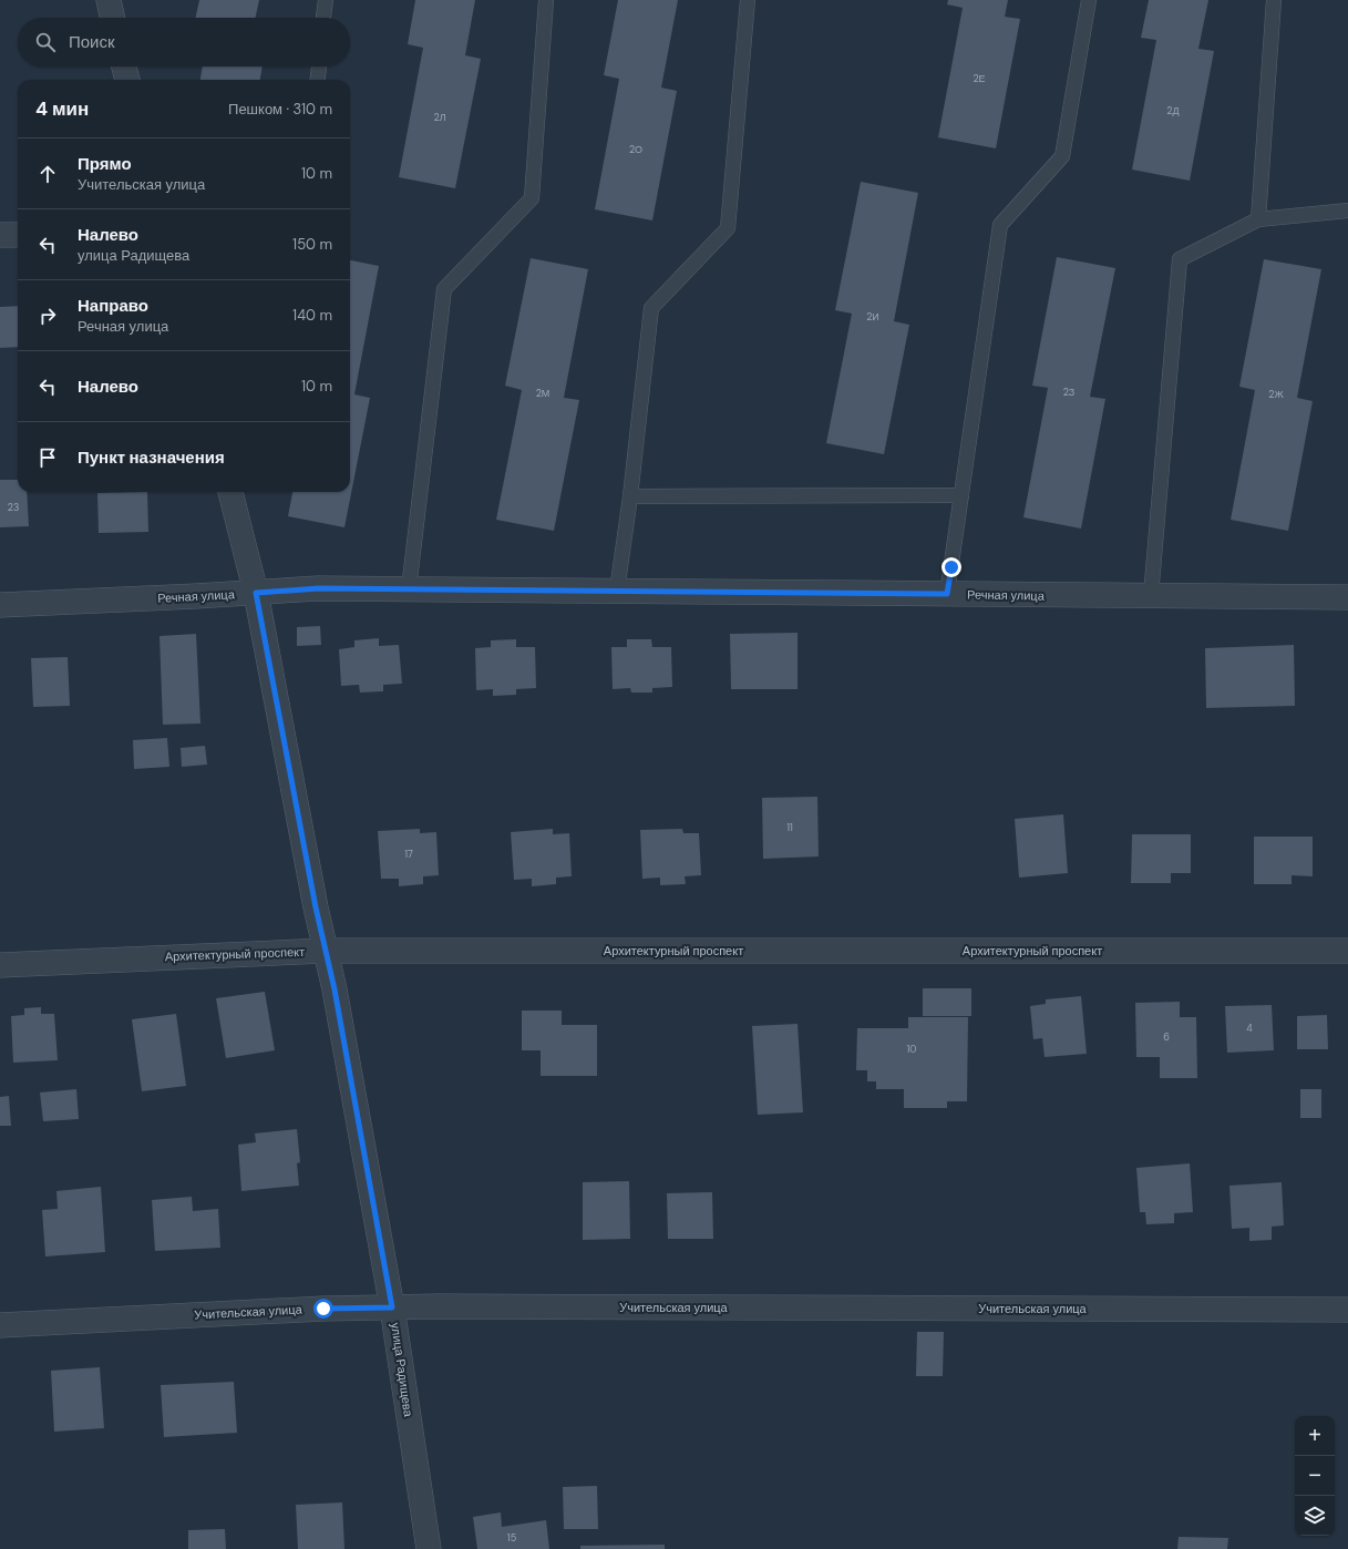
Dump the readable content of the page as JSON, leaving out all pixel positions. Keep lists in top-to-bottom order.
{
  "streets": {
    "street": [
      "Речная улица",
      "Архитектурный проспект",
      "Учительская улица",
      "улица Радищева"
    ]
  },
  "crossings": [
    ["Речная улица", "улица Радищева"],
    ["Архитектурный проспект", "улица Радищева"],
    ["Учительская улица", "улица Радищева"]
  ],
  "house_numbers": [
    "2Е",
    "2Д",
    "2Л",
    "2О",
    "2И",
    "2З",
    "2М",
    "2Ж",
    "23",
    "11",
    "17",
    "4",
    "6",
    "10",
    "15"
  ],
  "page": {
    "search": "Поиск",
    "heading": ["4 мин", "Пешком · 310 m"],
    "list": [
      ["Прямо", "Учительская улица", "10 m"],
      ["Налево", "улица Радищева", "150 m"],
      ["Направо", "Речная улица", "140 m"],
      ["Налево", "10 m"],
      "Пункт назначения"
    ],
    "map_buttons": ["+", "−"]
  }
}
